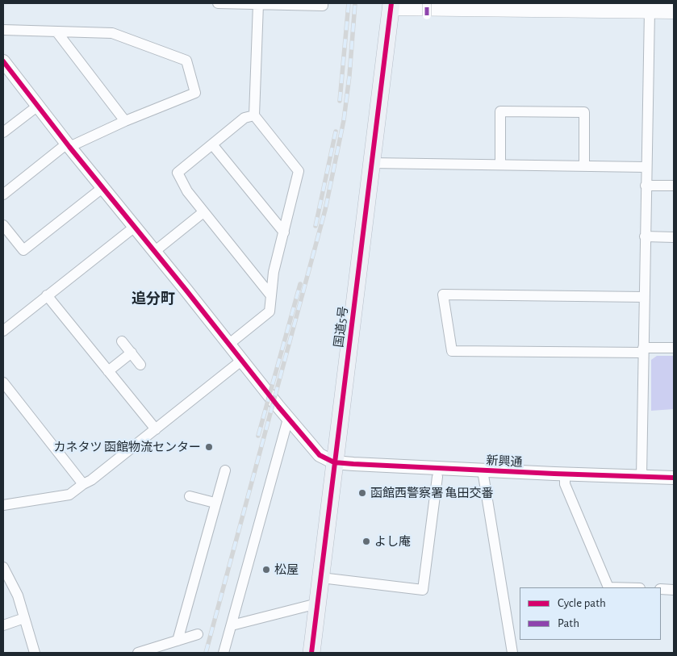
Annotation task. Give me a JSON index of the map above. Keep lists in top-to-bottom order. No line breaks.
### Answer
{"streets":{"highway":["国道5号"],"street":["新興通"]},"crossings":[["国道5号","新興通"]],"districts":["追分町"],"places":["カネタツ 函館物流センター","函館西警察署 亀田交番","よし庵","松屋"],"legend":["Cycle path","Path"]}
